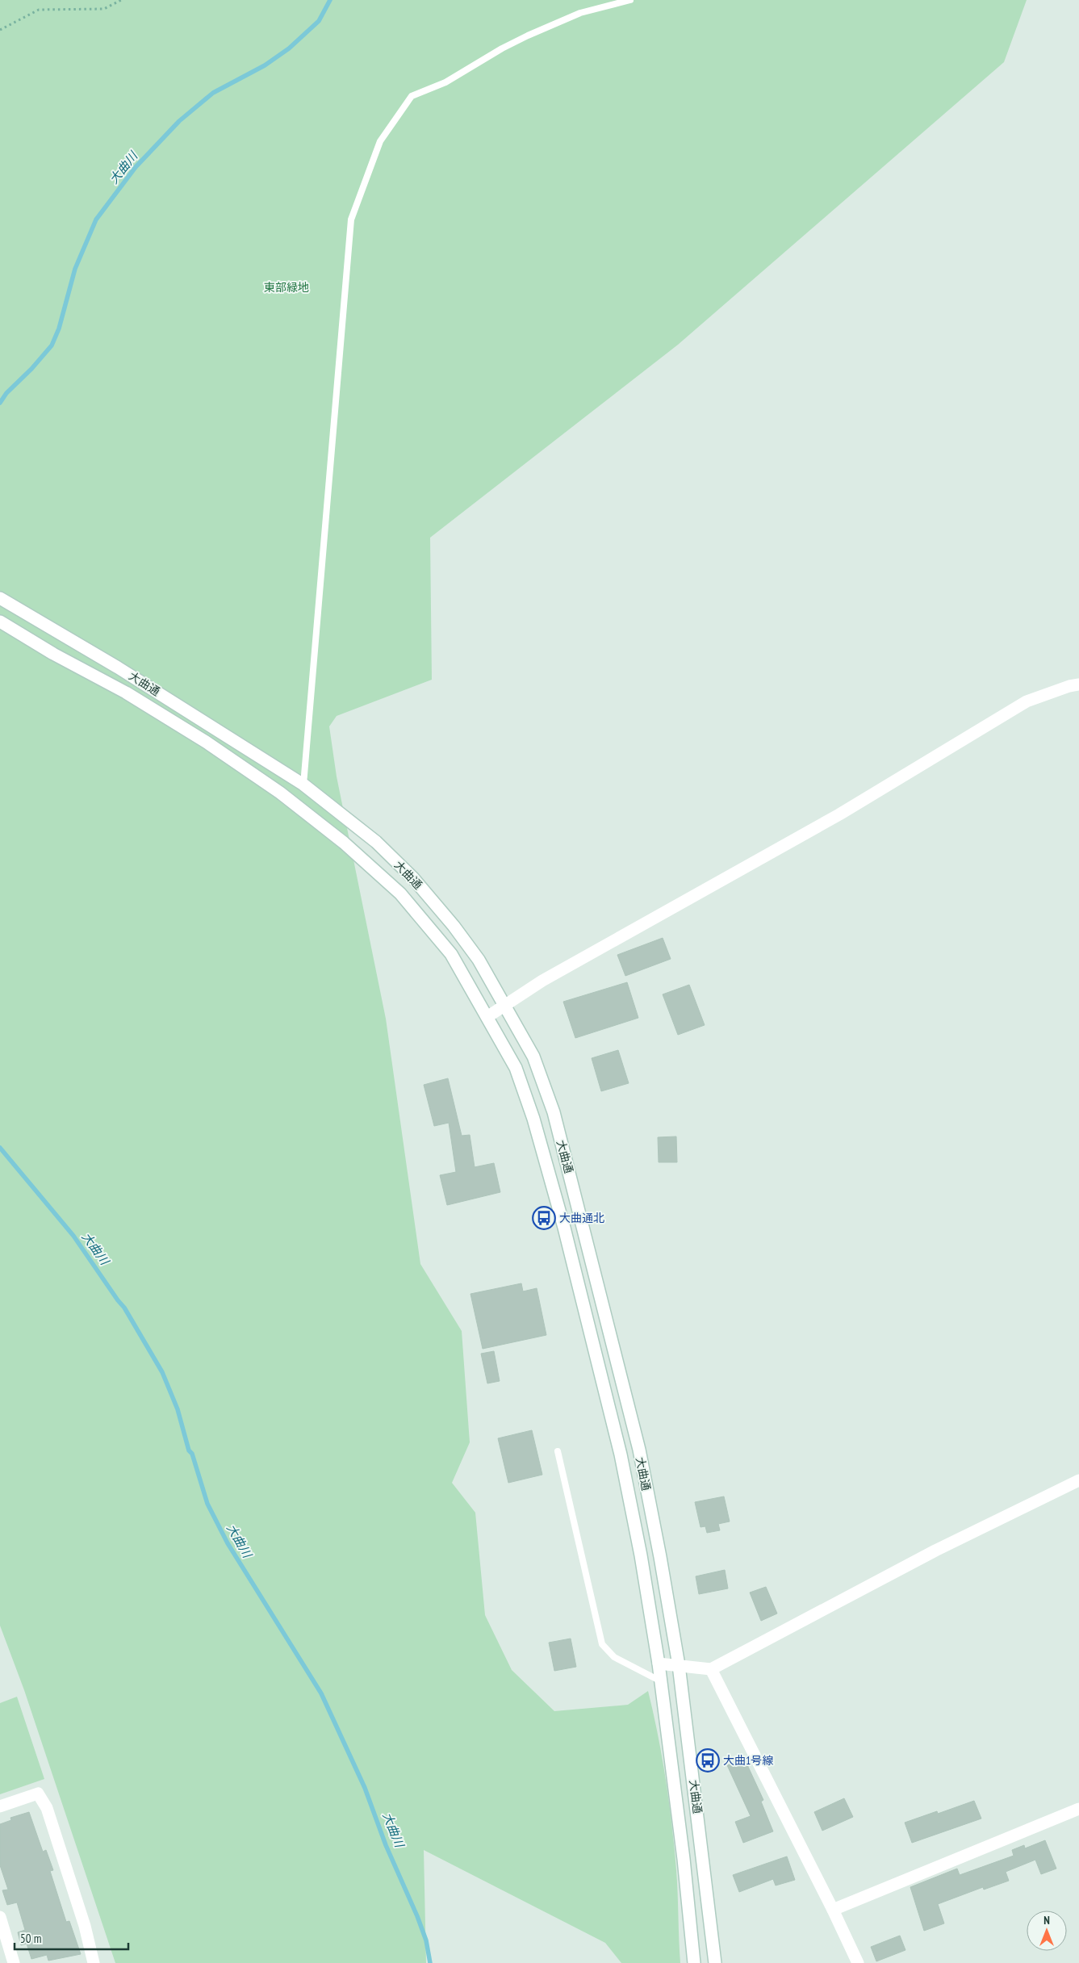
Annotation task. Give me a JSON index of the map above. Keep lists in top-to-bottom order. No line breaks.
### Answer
{"streets":{"street":["大曲通"]},"water":["大曲川"],"parks":["東部緑地"],"places":{"bus stop":["大曲通北","大曲1号線"]},"scale_bar":"50 m","north":"top"}
